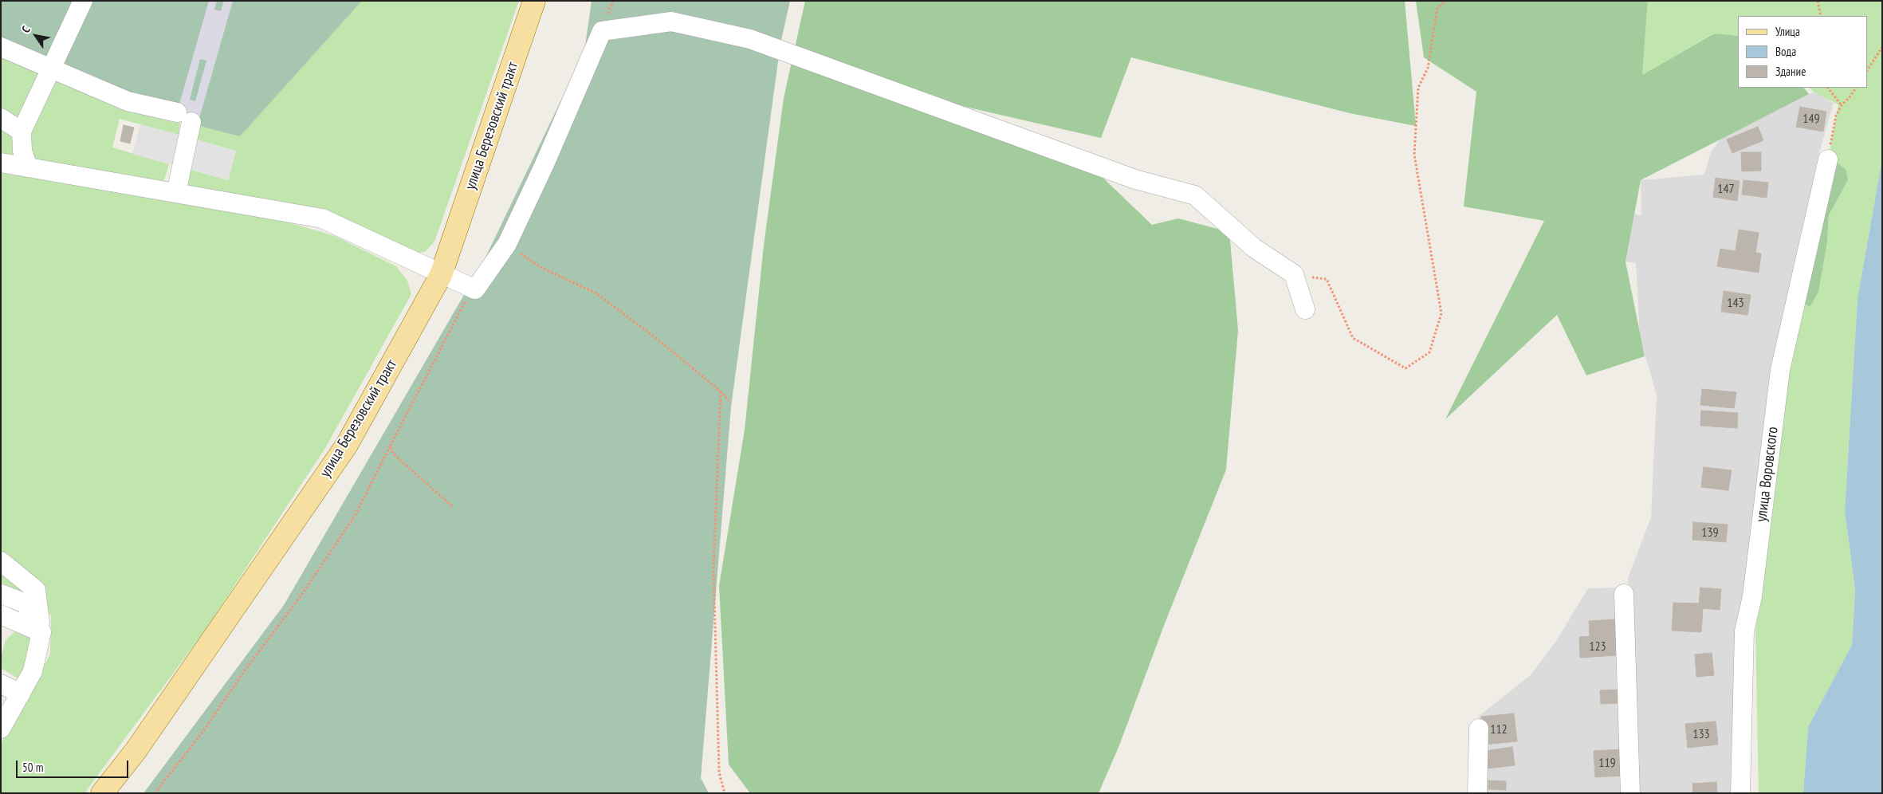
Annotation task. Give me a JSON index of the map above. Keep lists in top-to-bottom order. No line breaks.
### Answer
{"streets":{"main road":["улица Березовский тракт"],"street":["улица Воровского"]},"house_numbers":["149","147","143","139","123","112","133","119"],"legend":["Улица","Вода","Здание"],"scale_bar":"50 m","north":"top left"}
